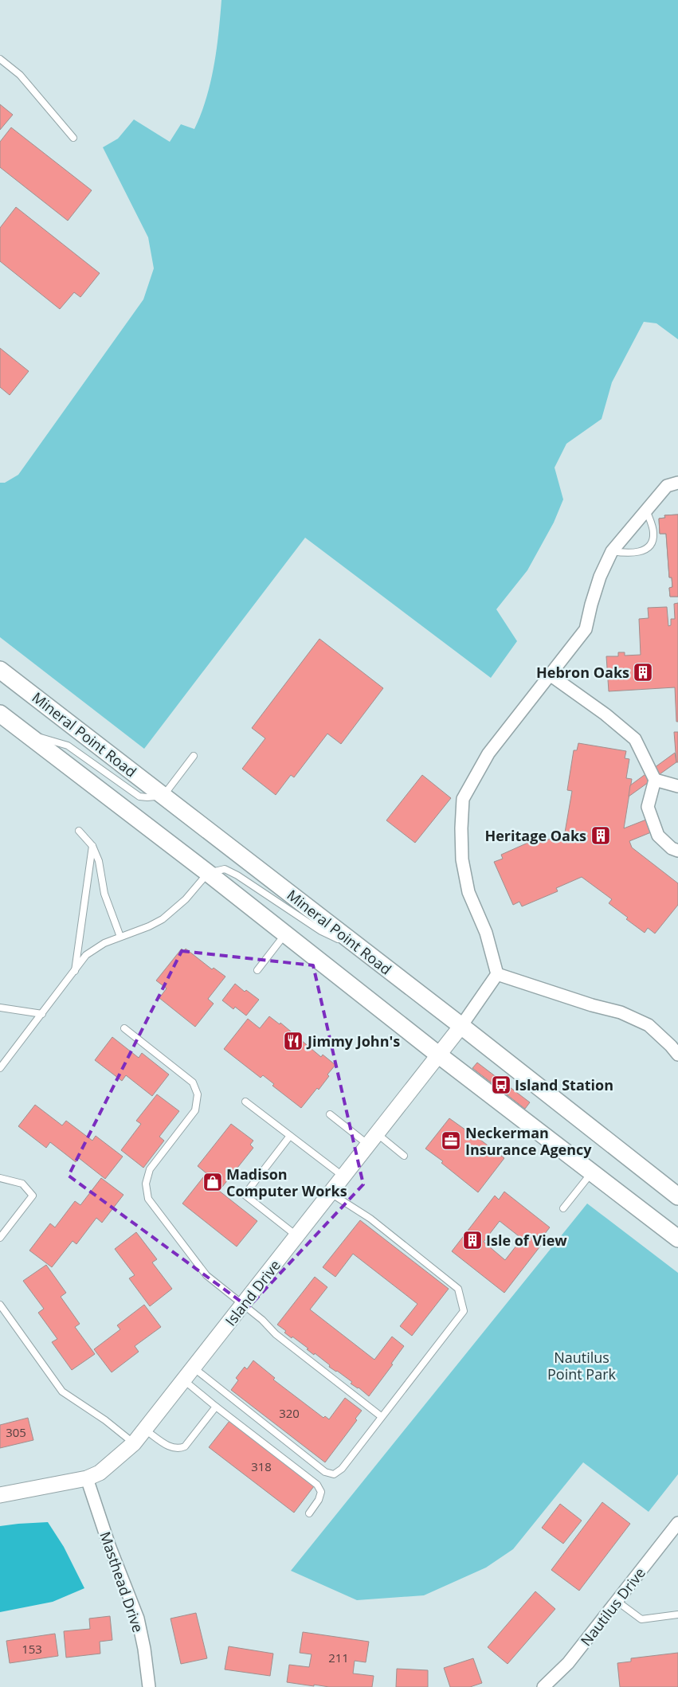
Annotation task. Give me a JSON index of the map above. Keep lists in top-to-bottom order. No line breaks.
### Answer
{"streets":{"main road":["Mineral Point Road"],"street":["Island Drive","Masthead Drive","Nautilus Drive"]},"crossings":[["Mineral Point Road","Island Drive"],["Island Drive","Masthead Drive"]],"parks":["Nautilus Point Park"],"places":{"building":["Hebron Oaks","Heritage Oaks","Isle of View"],"restaurant":["Jimmy John's"],"bus stop":["Island Station"],"office":["Neckerman Insurance Agency"],"shop":["Madison Computer Works"]},"house_numbers":["320","305","318","153","211"]}
